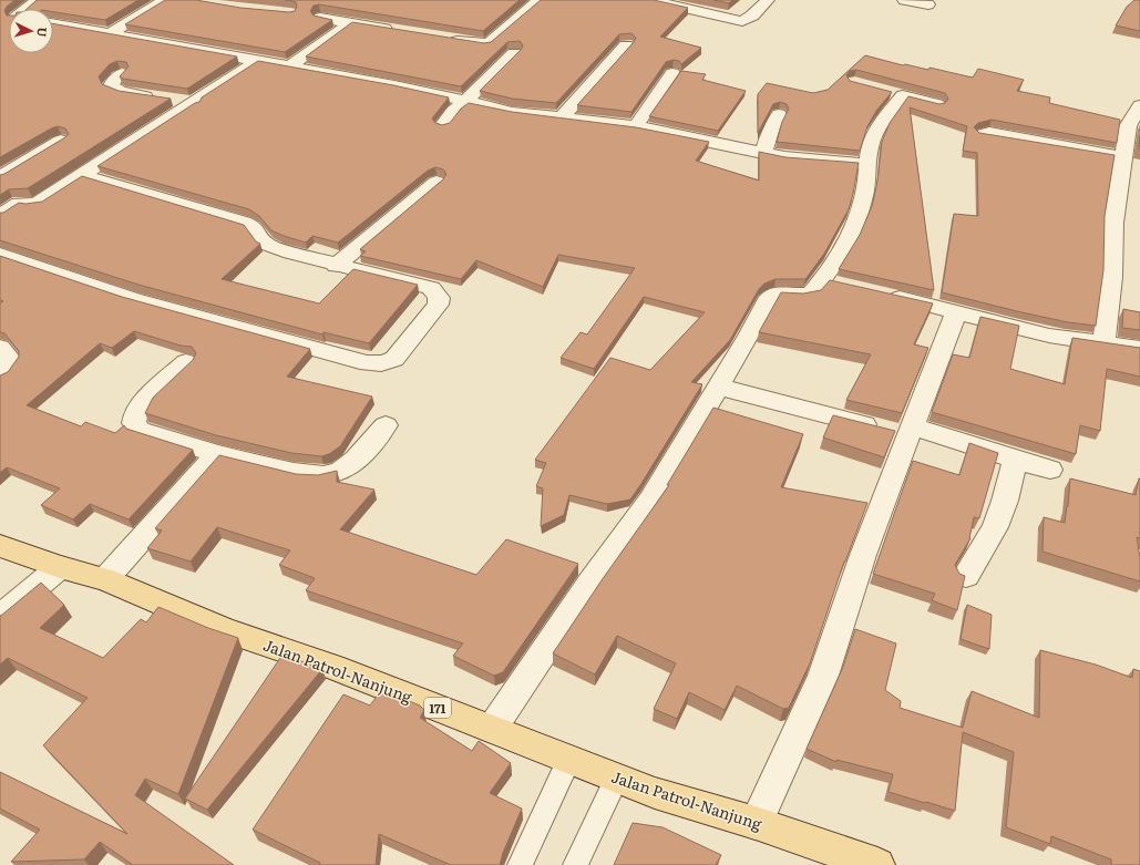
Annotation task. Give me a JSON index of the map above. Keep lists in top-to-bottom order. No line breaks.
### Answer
{"streets":{"main road":["Jalan Patrol-Nanjung","171"]},"north":"right"}
